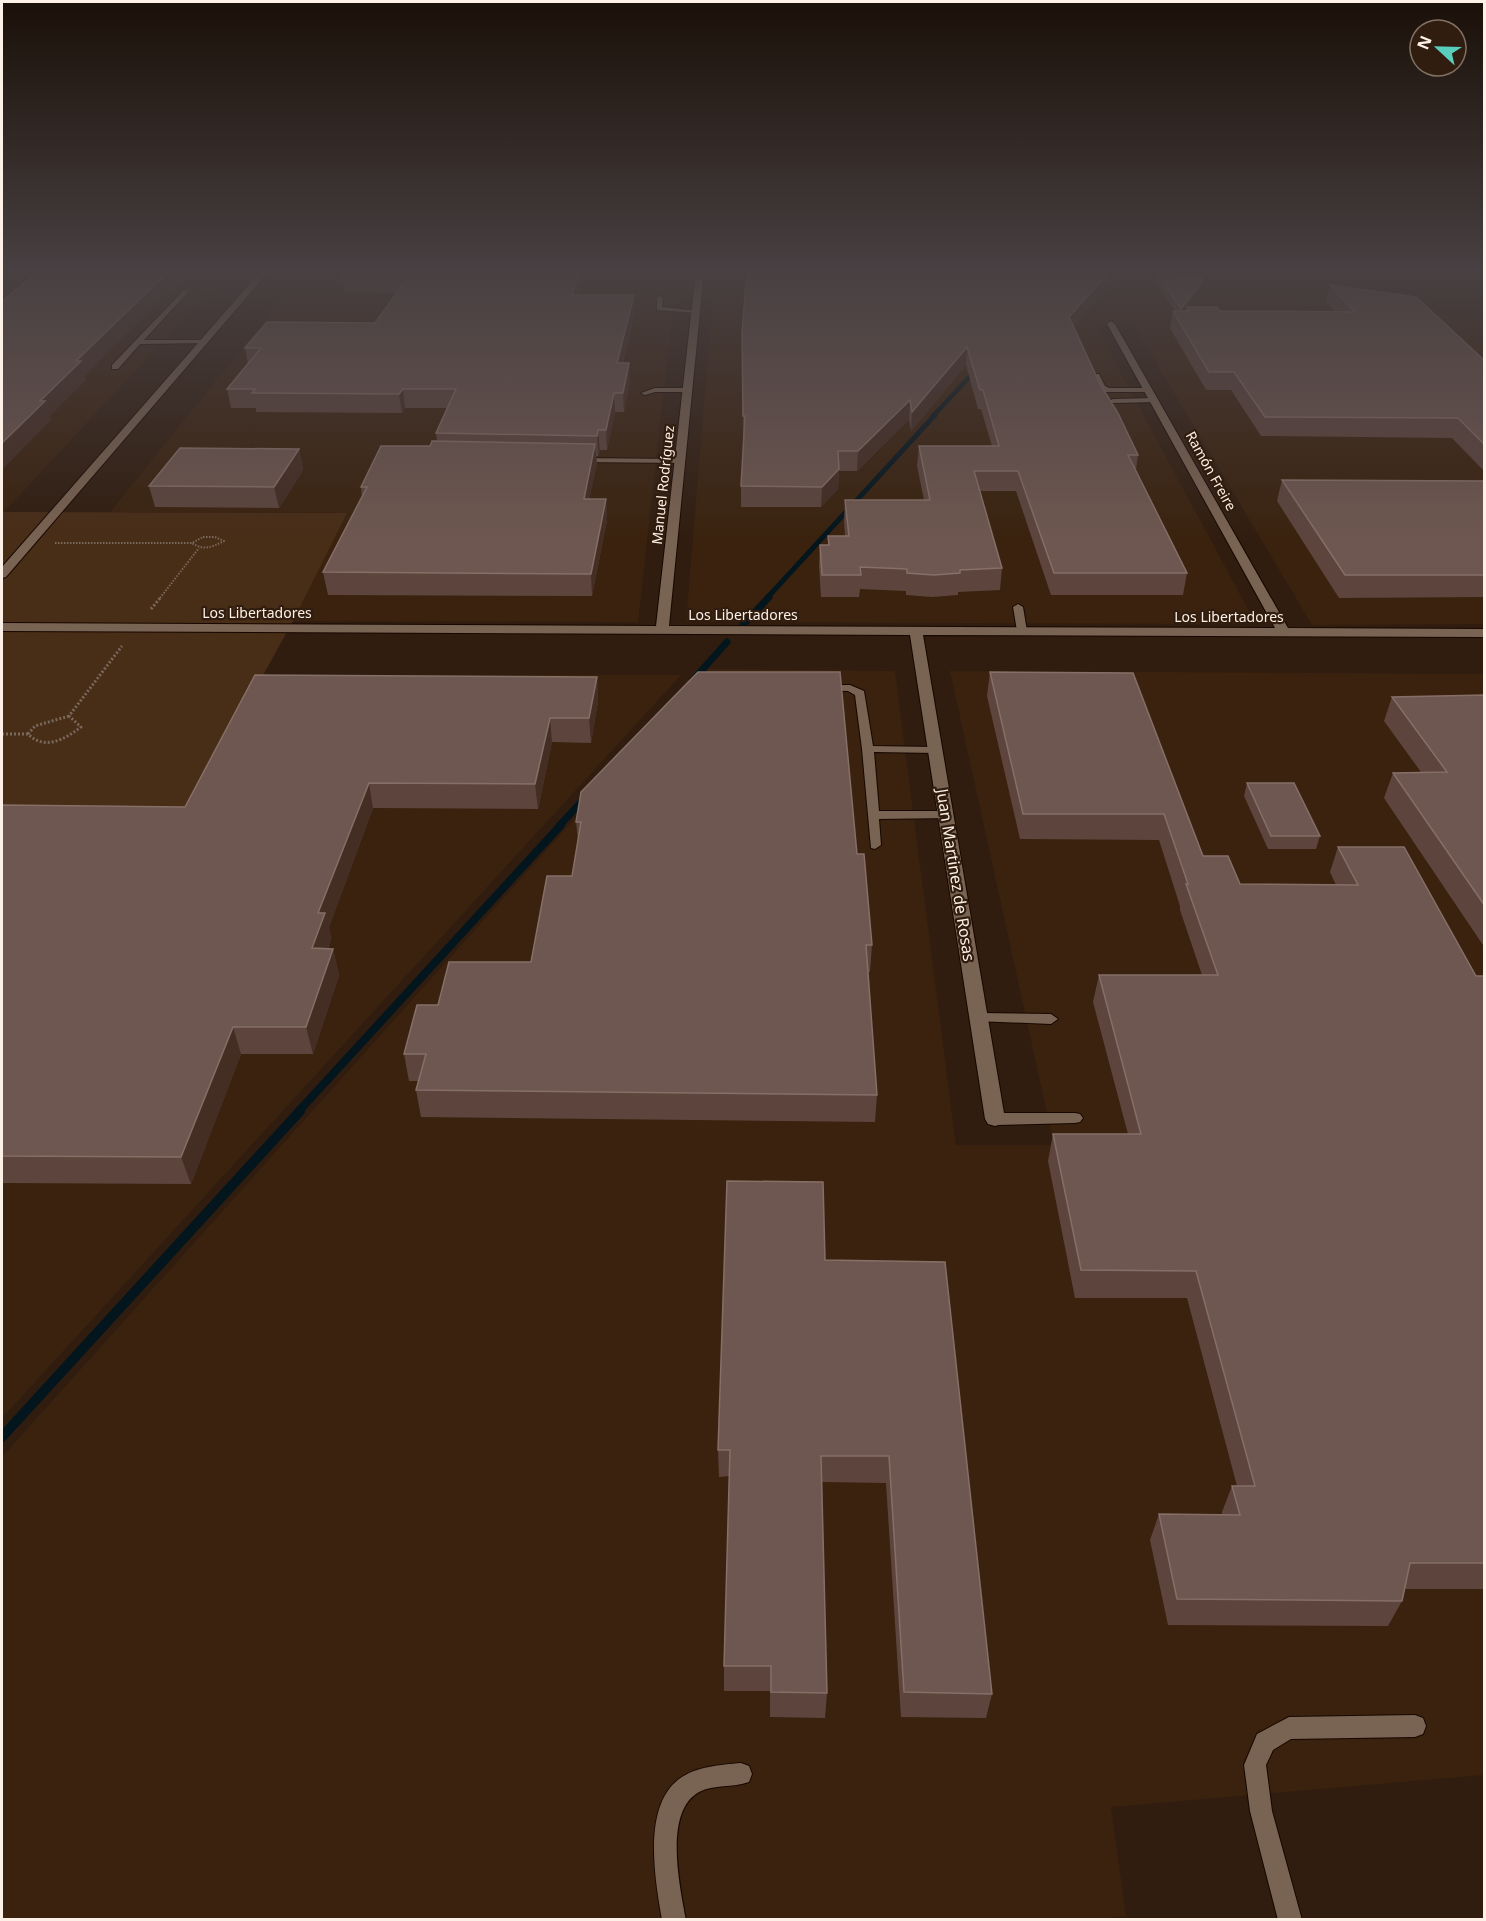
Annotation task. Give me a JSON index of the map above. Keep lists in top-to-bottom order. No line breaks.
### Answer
{"streets":{"street":["Ramón Freire","Manuel Rodríguez","Los Libertadores","Juan Martinez de Rosas"]},"crossings":[["Ramón Freire","Los Libertadores"],["Manuel Rodríguez","Los Libertadores"],["Los Libertadores","Juan Martinez de Rosas"]],"north":"left"}
